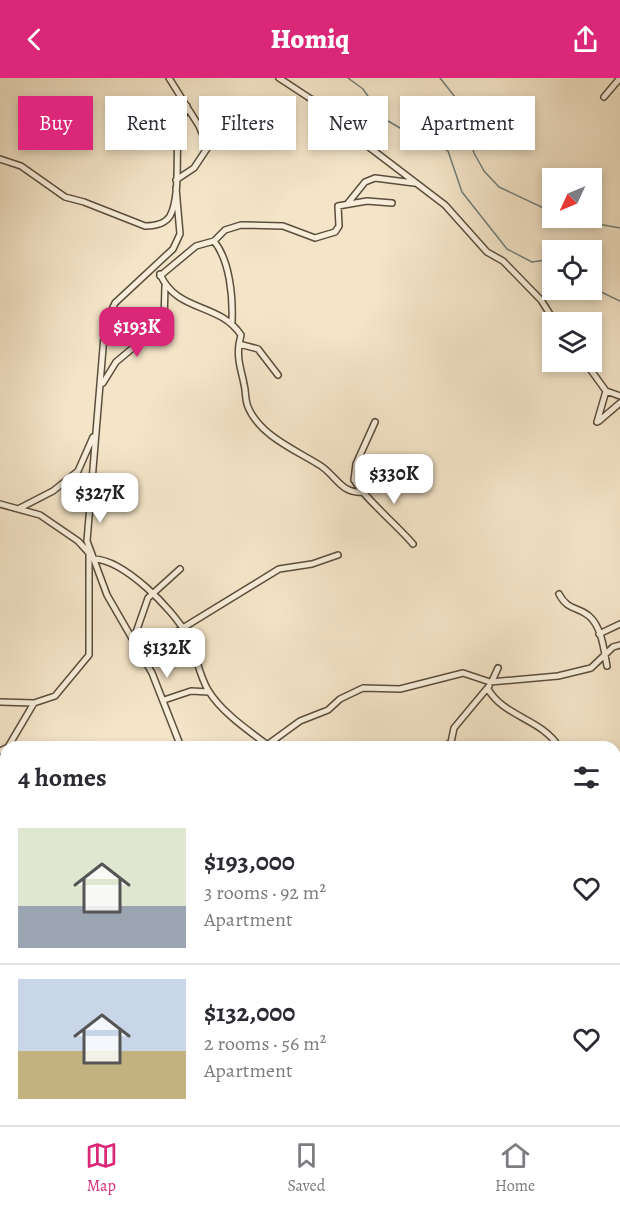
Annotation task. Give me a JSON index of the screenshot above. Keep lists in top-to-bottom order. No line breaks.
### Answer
{"north":"bottom left","page":{"header":"Homiq","chip":["Buy","Rent","Filters","New","Apartment"],"price":["$193K","$330K","$327K","$132K"],"heading":"4 homes","list":[{"name":"$193,000","note":"3 rooms · 92 m² · Apartment"},{"name":"$132,000","note":"2 rooms · 56 m² · Apartment"}],"tabs":["Map","Saved","Home"]}}
